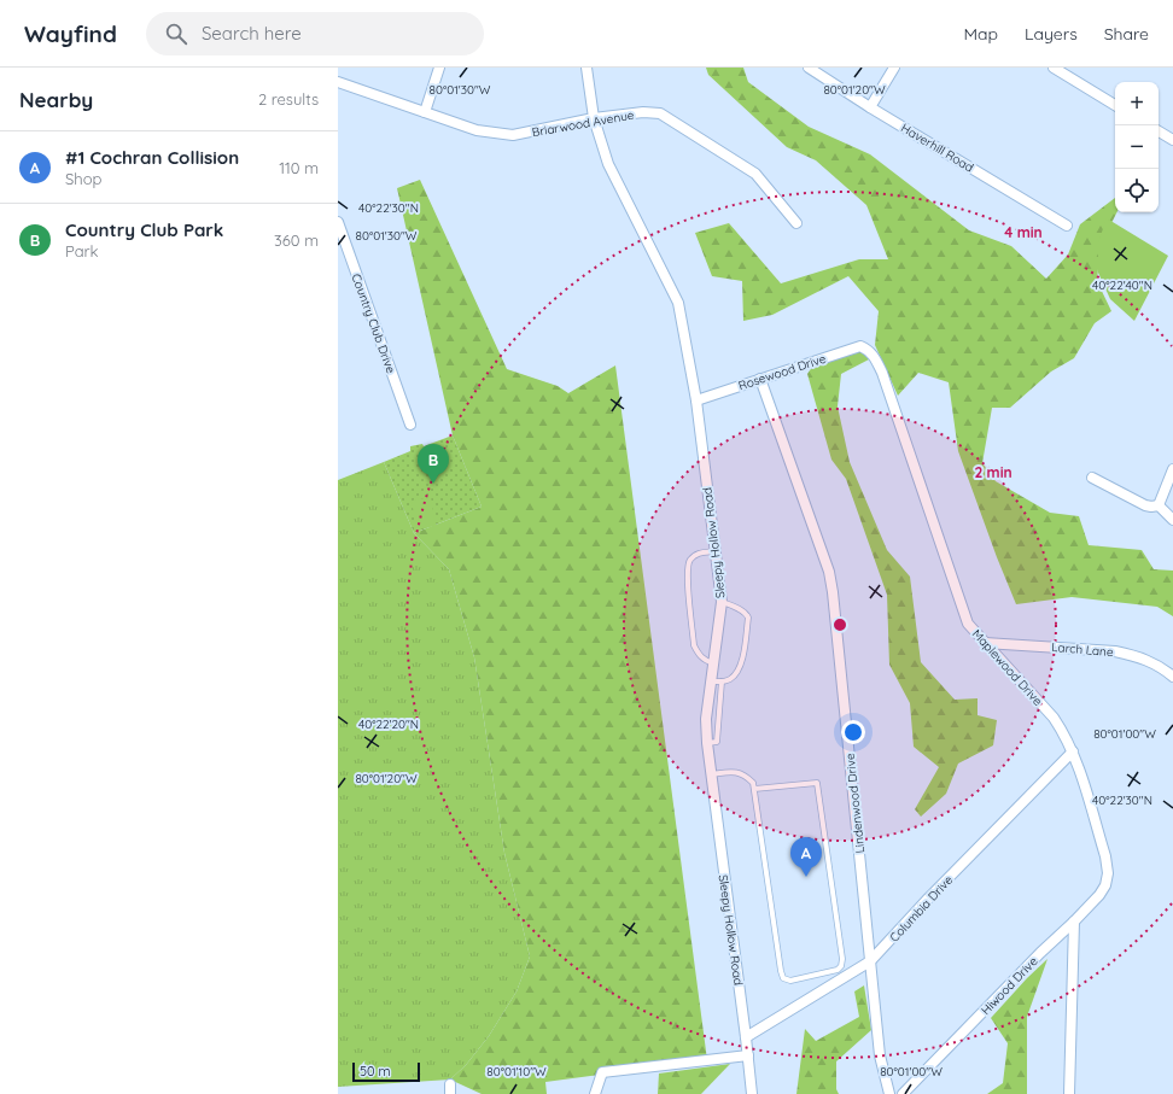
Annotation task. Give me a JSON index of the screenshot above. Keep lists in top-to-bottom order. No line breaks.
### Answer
{"streets":{"street":["Briarwood Avenue","Haverhill Road","Country Club Drive","Rosewood Drive","Sleepy Hollow Road","Larch Lane","Maplewood Drive","Lindenwood Drive","Columbia Drive","Hiwood Drive"]},"crossings":[["Briarwood Avenue","Sleepy Hollow Road"],["Rosewood Drive","Sleepy Hollow Road"],["Rosewood Drive","Maplewood Drive"],["Rosewood Drive","Lindenwood Drive"],["Sleepy Hollow Road","Columbia Drive"],["Larch Lane","Maplewood Drive"],["Maplewood Drive","Columbia Drive"],["Maplewood Drive","Hiwood Drive"],["Lindenwood Drive","Columbia Drive"]],"scale_bar":"50 m","page":{"header":"Wayfind","search":"Search here","nav":["Map","Layers","Share"],"heading":["Nearby","2 results"],"map_buttons":["+","−"],"list":[{"mark":"A","name":"#1 Cochran Collision","note":"Shop","value":"110 m"},{"mark":"B","name":"Country Club Park","note":"Park","value":"360 m"}],"pins":["B","A"],"scale":"50 m"},"coordinates":["80°01'30\"W","80°01'20\"W","40°22'30\"N","40°22'40\"N","40°22'20\"N","80°01'00\"W","80°01'10\"W"],"rings":["4 min","2 min"]}
